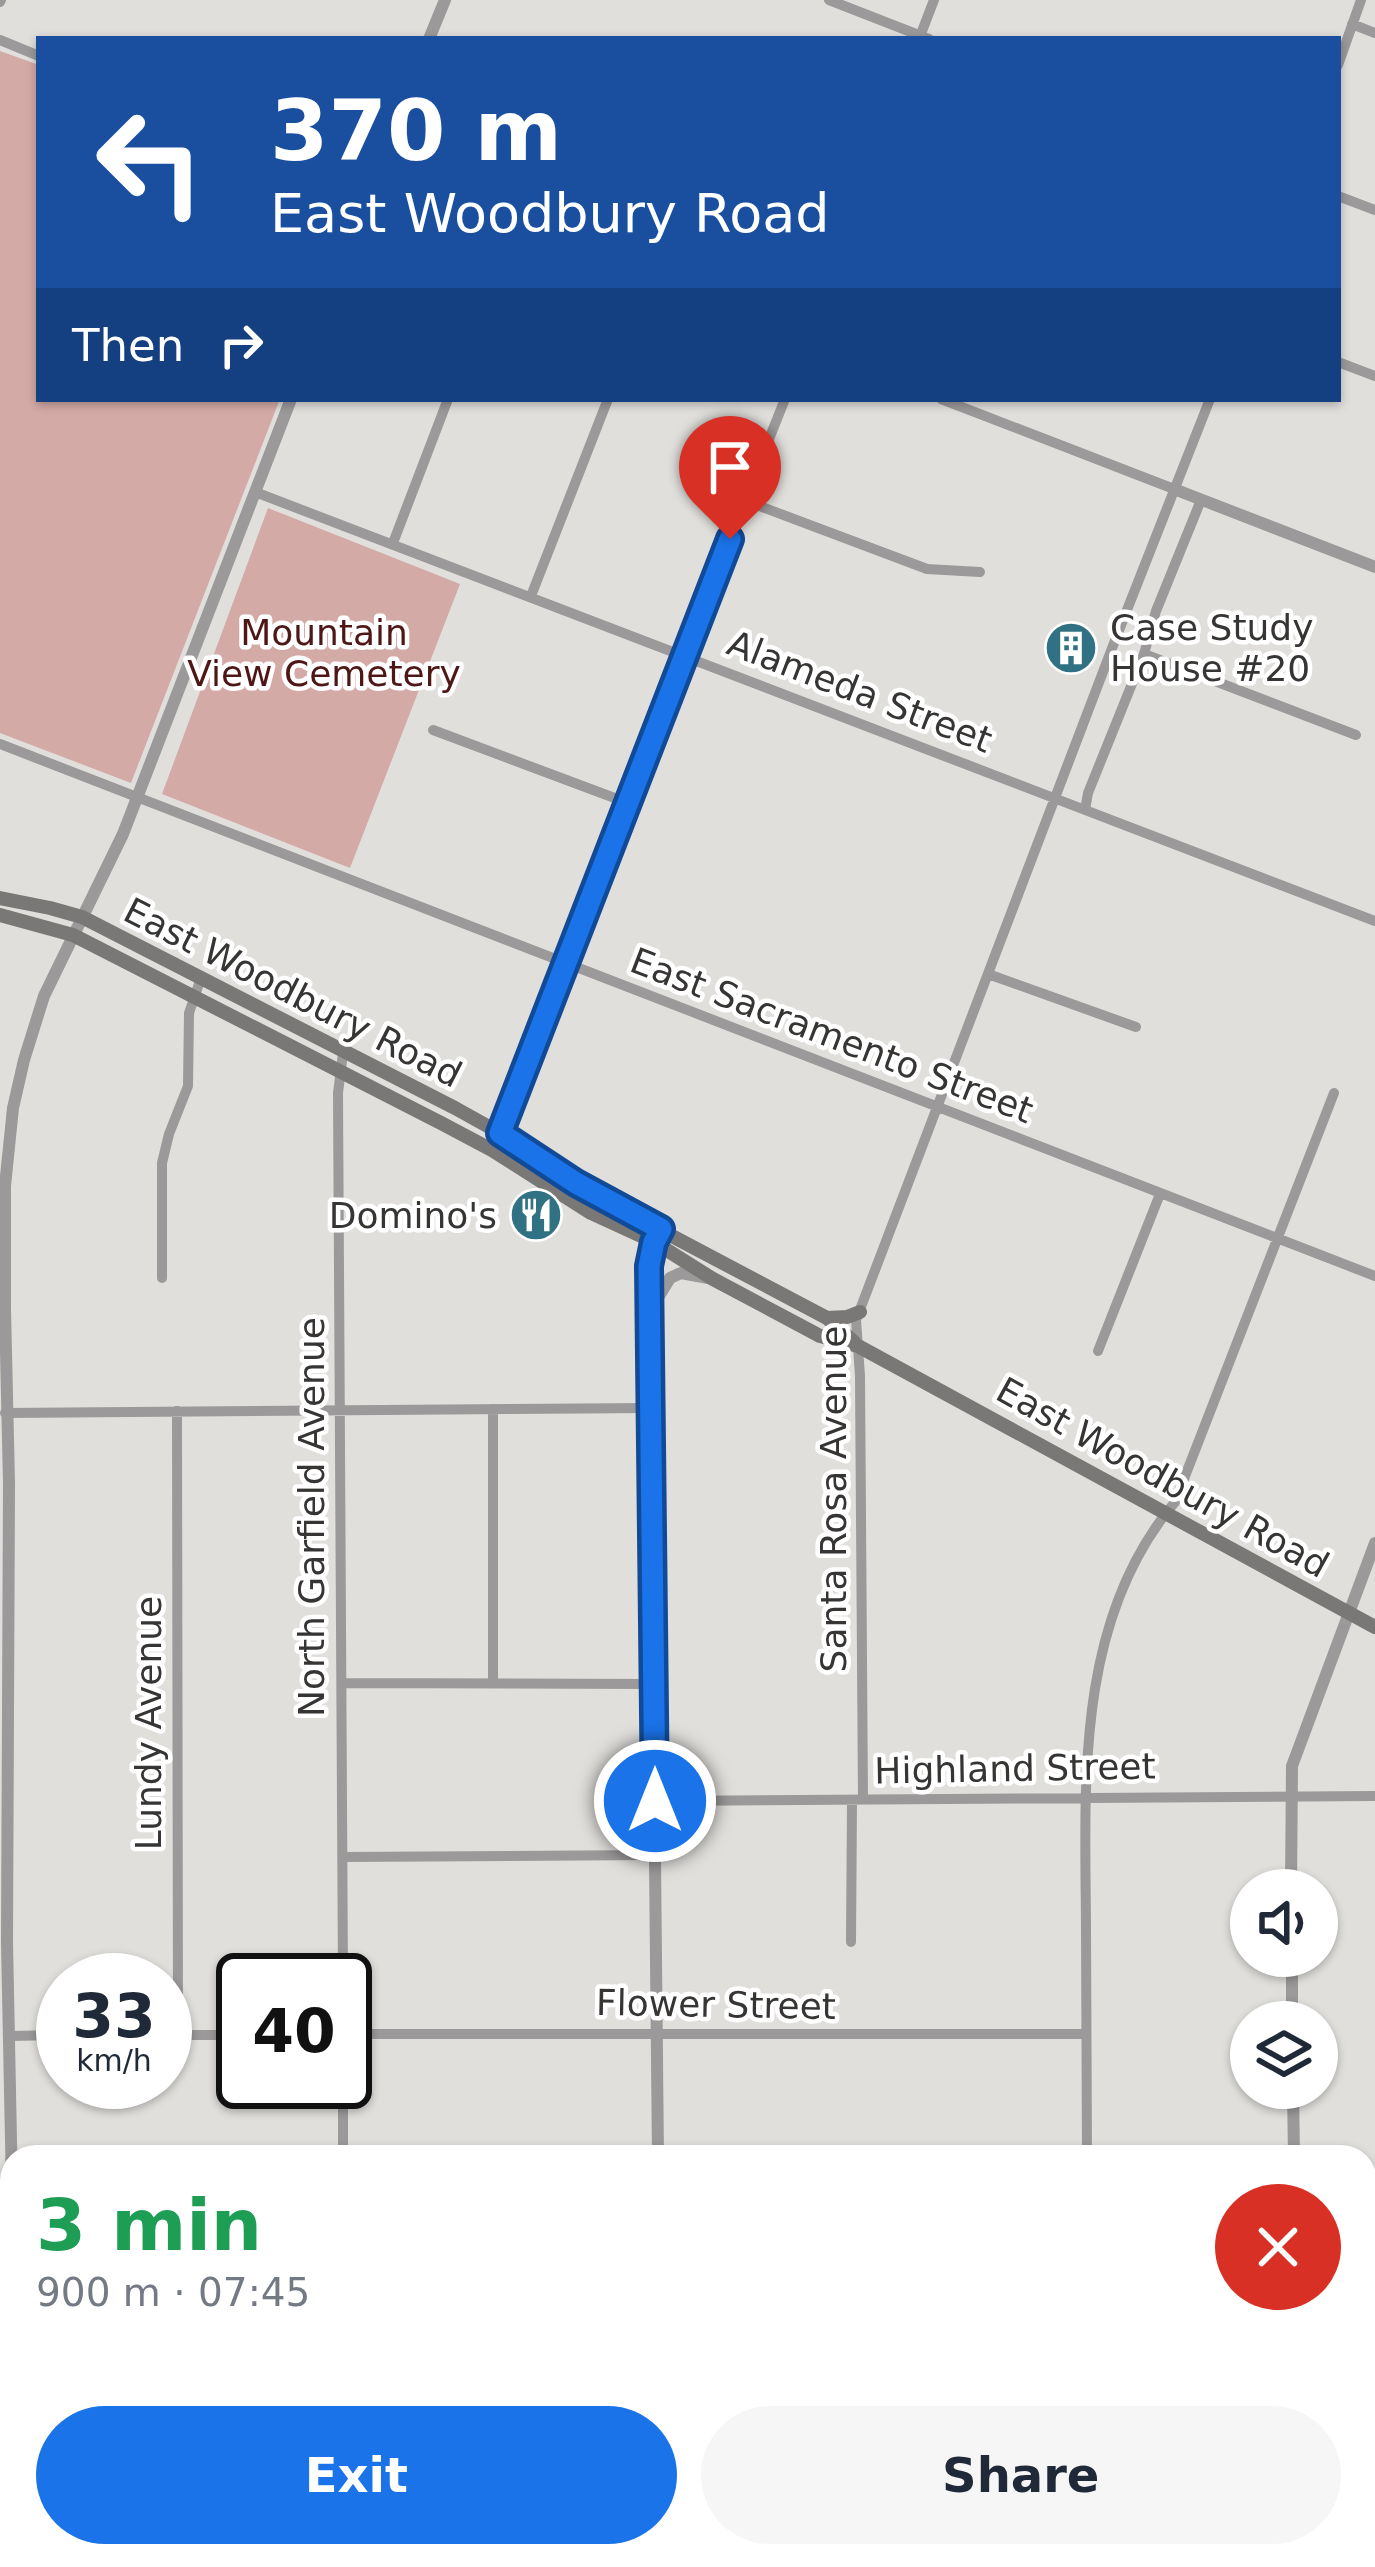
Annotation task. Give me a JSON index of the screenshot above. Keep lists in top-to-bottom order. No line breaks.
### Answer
{"streets":{"main road":["East Woodbury Road"],"street":["Alameda Street","East Sacramento Street","Santa Rosa Avenue","North Garfield Avenue","Lundy Avenue","Highland Street","Flower Street"]},"crossings":[["Alameda Street","Santa Rosa Avenue"],["East Woodbury Road","Santa Rosa Avenue"],["East Woodbury Road","North Garfield Avenue"],["East Sacramento Street","Santa Rosa Avenue"],["Santa Rosa Avenue","Highland Street"]],"parks":["Mountain View Cemetery"],"places":{"building":["Case Study House #20"],"restaurant":["Domino's"]},"page":{"turn":["370 m","East Woodbury Road"],"then":"Then","speed":"33 km/h","limit":"40","heading":["3 min","900 m · 07:45"],"buttons":["Exit","Share"]}}
